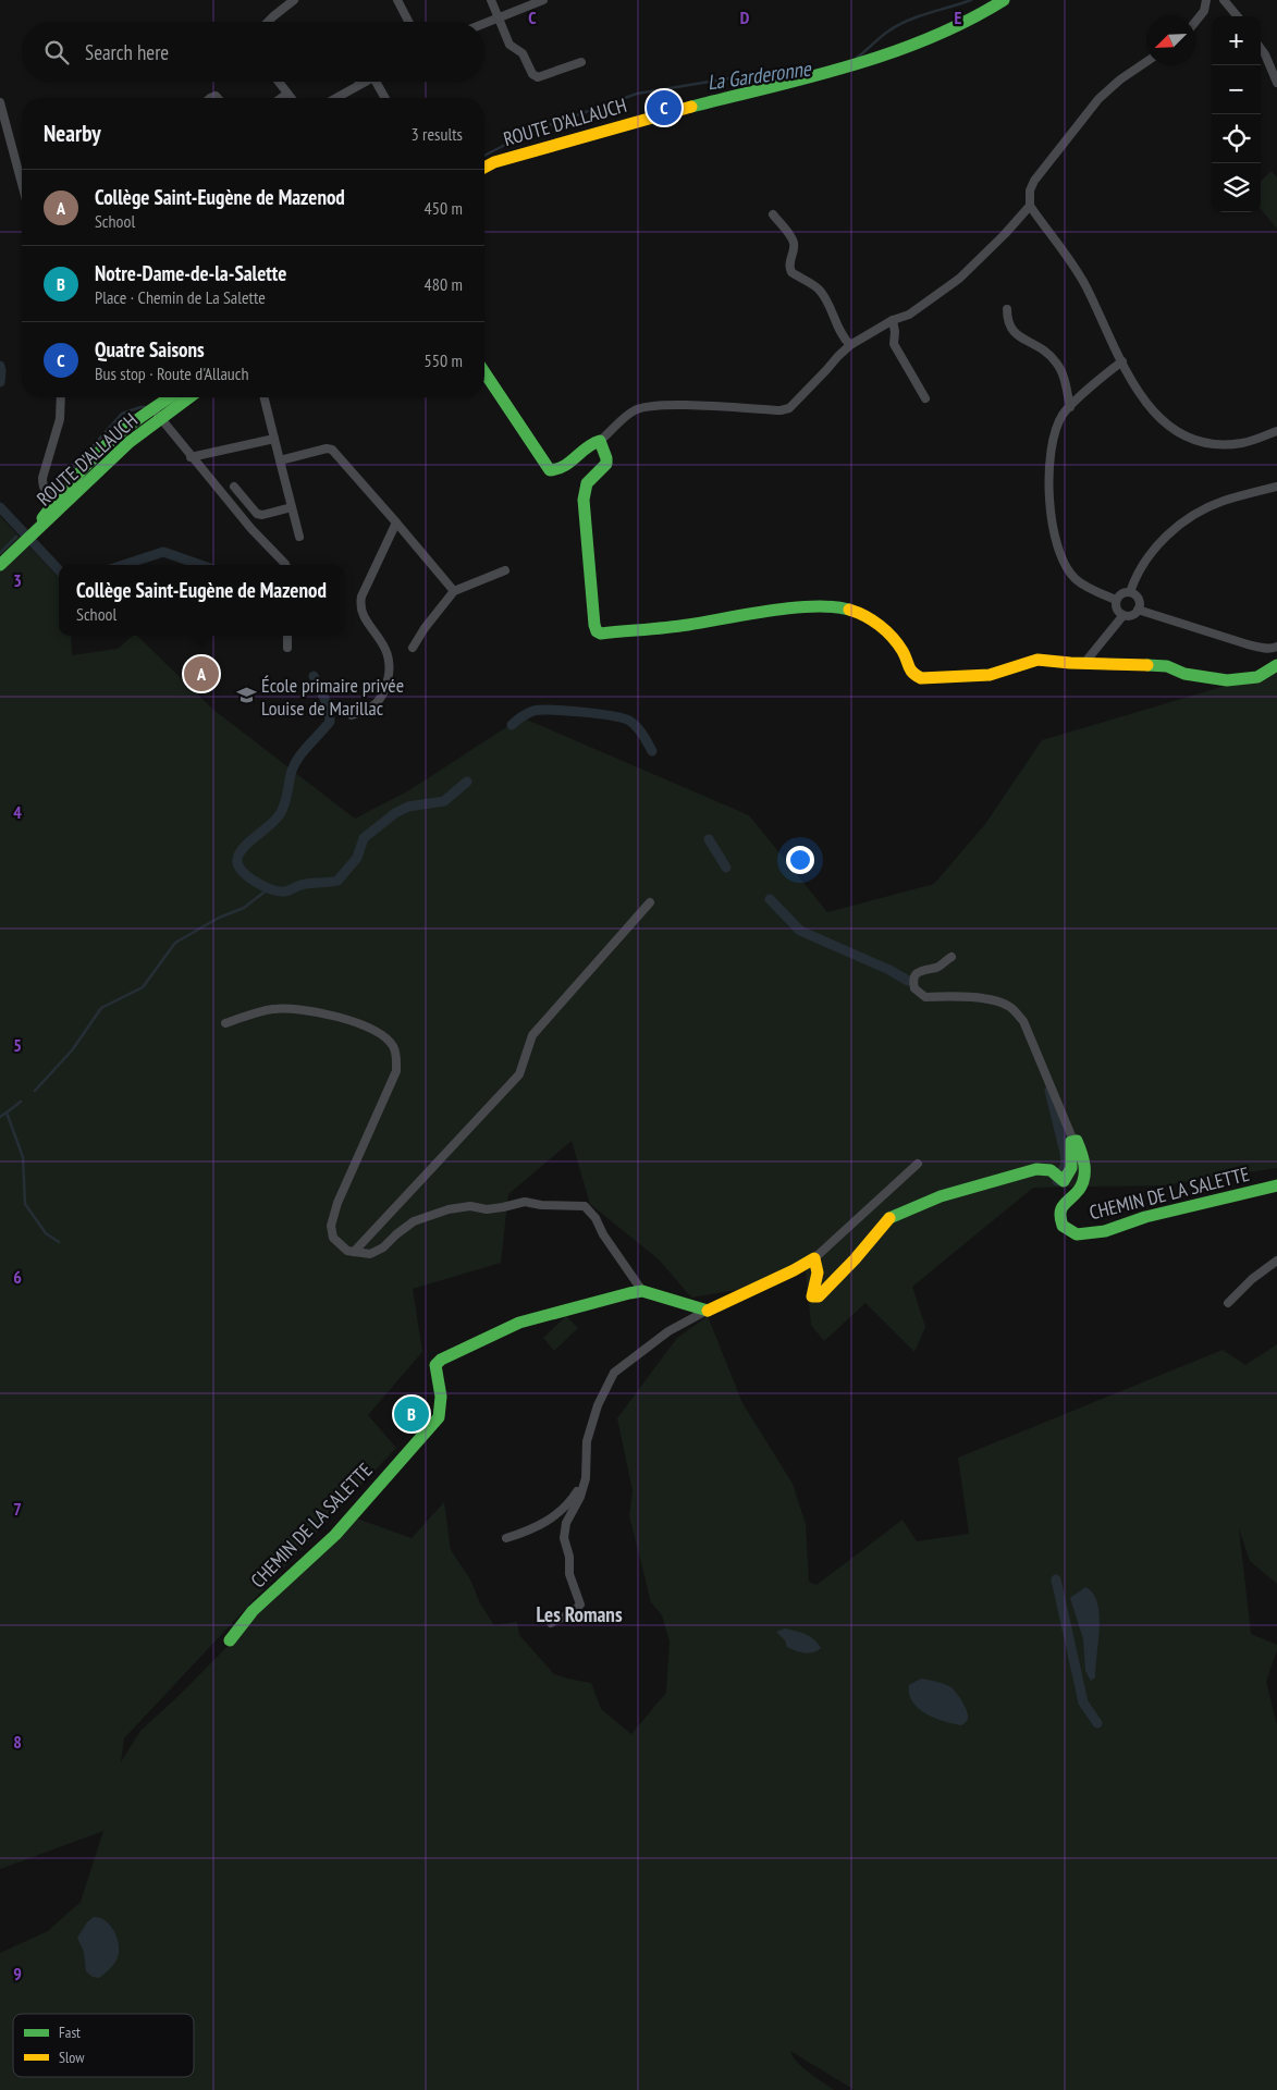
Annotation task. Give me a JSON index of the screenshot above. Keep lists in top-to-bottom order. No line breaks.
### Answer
{"streets":{"street":["ROUTE D'ALLAUCH","CHEMIN DE LA SALETTE"]},"districts":["Les Romans"],"water":["La Garderonne"],"places":{"school or university":["École primaire privée Louise de Marillac"]},"legend":["Fast","Slow"],"north":"bottom left","page":{"map_buttons":["+","−"],"search":"Search here","pins":["C","A","B"],"heading":["Nearby","3 results"],"list":[{"mark":"A","name":"Collège Saint-Eugène de Mazenod","note":"School","value":"450 m"},{"mark":"B","name":"Notre-Dame-de-la-Salette","note":"Place · Chemin de La Salette","value":"480 m"},{"mark":"C","name":"Quatre Saisons","note":"Bus stop · Route d'Allauch","value":"550 m"}],"popup":["Collège Saint-Eugène de Mazenod","School"]},"grid":{"columns":["C","D","E"],"rows":["3","4","5","6","7","8","9"]}}
